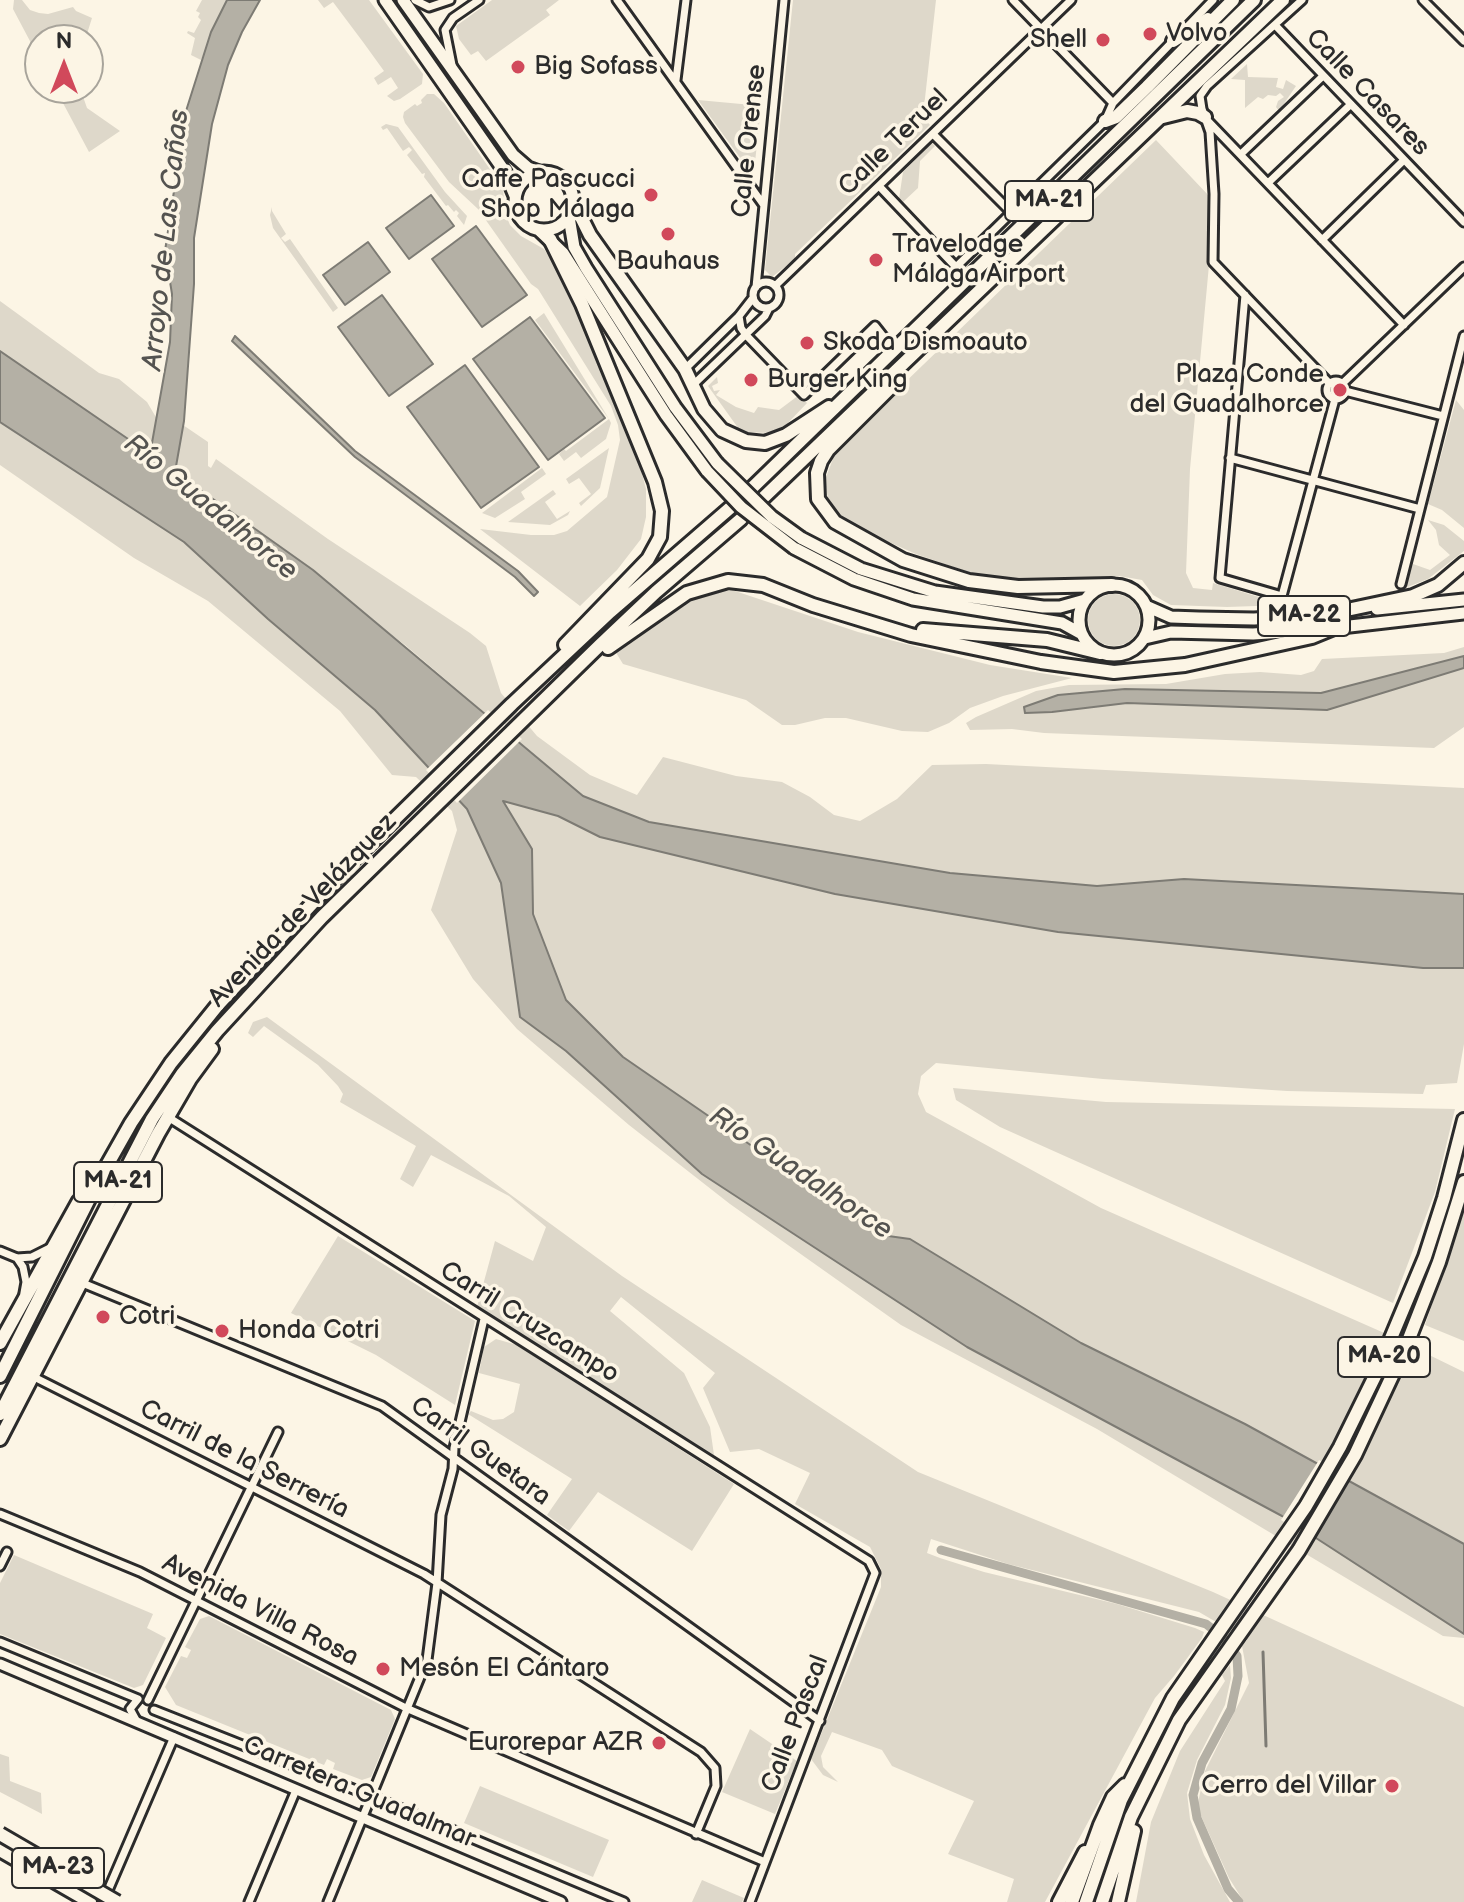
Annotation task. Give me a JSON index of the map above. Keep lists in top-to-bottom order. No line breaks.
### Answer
{"streets":{"highway":["MA-21","Avenida de Velázquez","MA-20","MA-23"],"main road":["MA-22"],"street":["Calle Casares","Calle Orense","Calle Teruel","Carril Cruzcampo","Carril Guetara","Carril de la Serrería","Avenida Villa Rosa","Calle Pascal","Carretera Guadalmar"]},"crossings":[["Calle Orense","Calle Teruel"],["Carril Cruzcampo","Calle Pascal"],["Carril Guetara","Calle Pascal"],["Carril de la Serrería","Avenida Villa Rosa"],["Avenida Villa Rosa","Calle Pascal"]],"water":["Arroyo de Las Cañas","Río Guadalhorce"],"places":["Volvo","Shell","Big Sofass","Caffe Pascucci Shop Málaga","Bauhaus","Travelodge Málaga Airport","Skoda Dismoauto","Burger King","Plaza Conde del Guadalhorce","Cotri","Honda Cotri","Mesón El Cántaro","Eurorepar AZR","Cerro del Villar"],"north":"top"}
